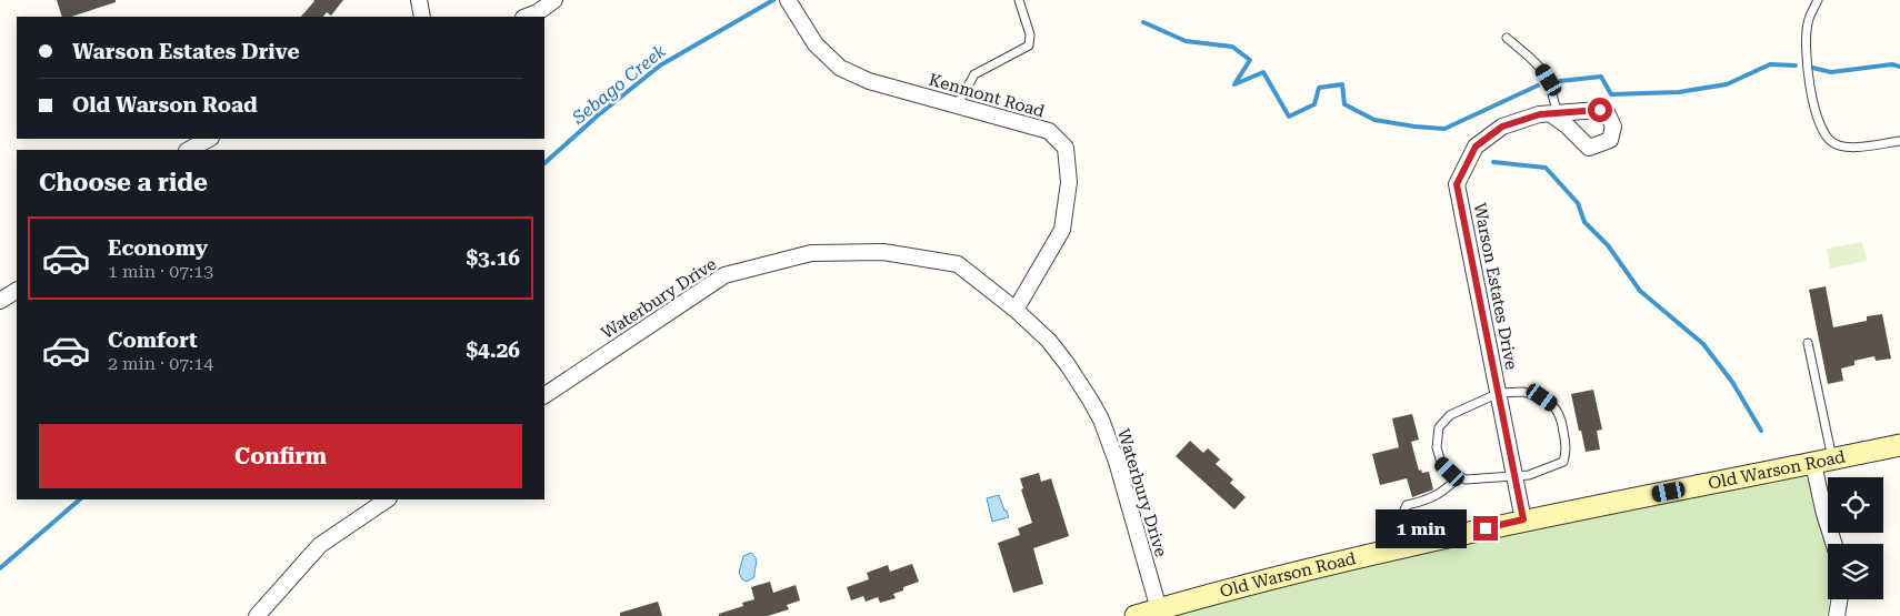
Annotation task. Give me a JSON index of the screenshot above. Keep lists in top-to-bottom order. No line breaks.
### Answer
{"streets":{"street":["Kenmont Road","Warson Estates Drive","Waterbury Drive","Old Warson Road"]},"crossings":[["Kenmont Road","Waterbury Drive"],["Warson Estates Drive","Old Warson Road"],["Waterbury Drive","Old Warson Road"]],"water":["Sebago Creek"],"page":{"banner":["Warson Estates Drive","Old Warson Road"],"heading":"Choose a ride","list":[{"name":"Economy","note":"1 min · 07:13","value":"$3.16"},{"name":"Comfort","note":"2 min · 07:14","value":"$4.26"}],"buttons":"Confirm","bubble":"1 min"}}
